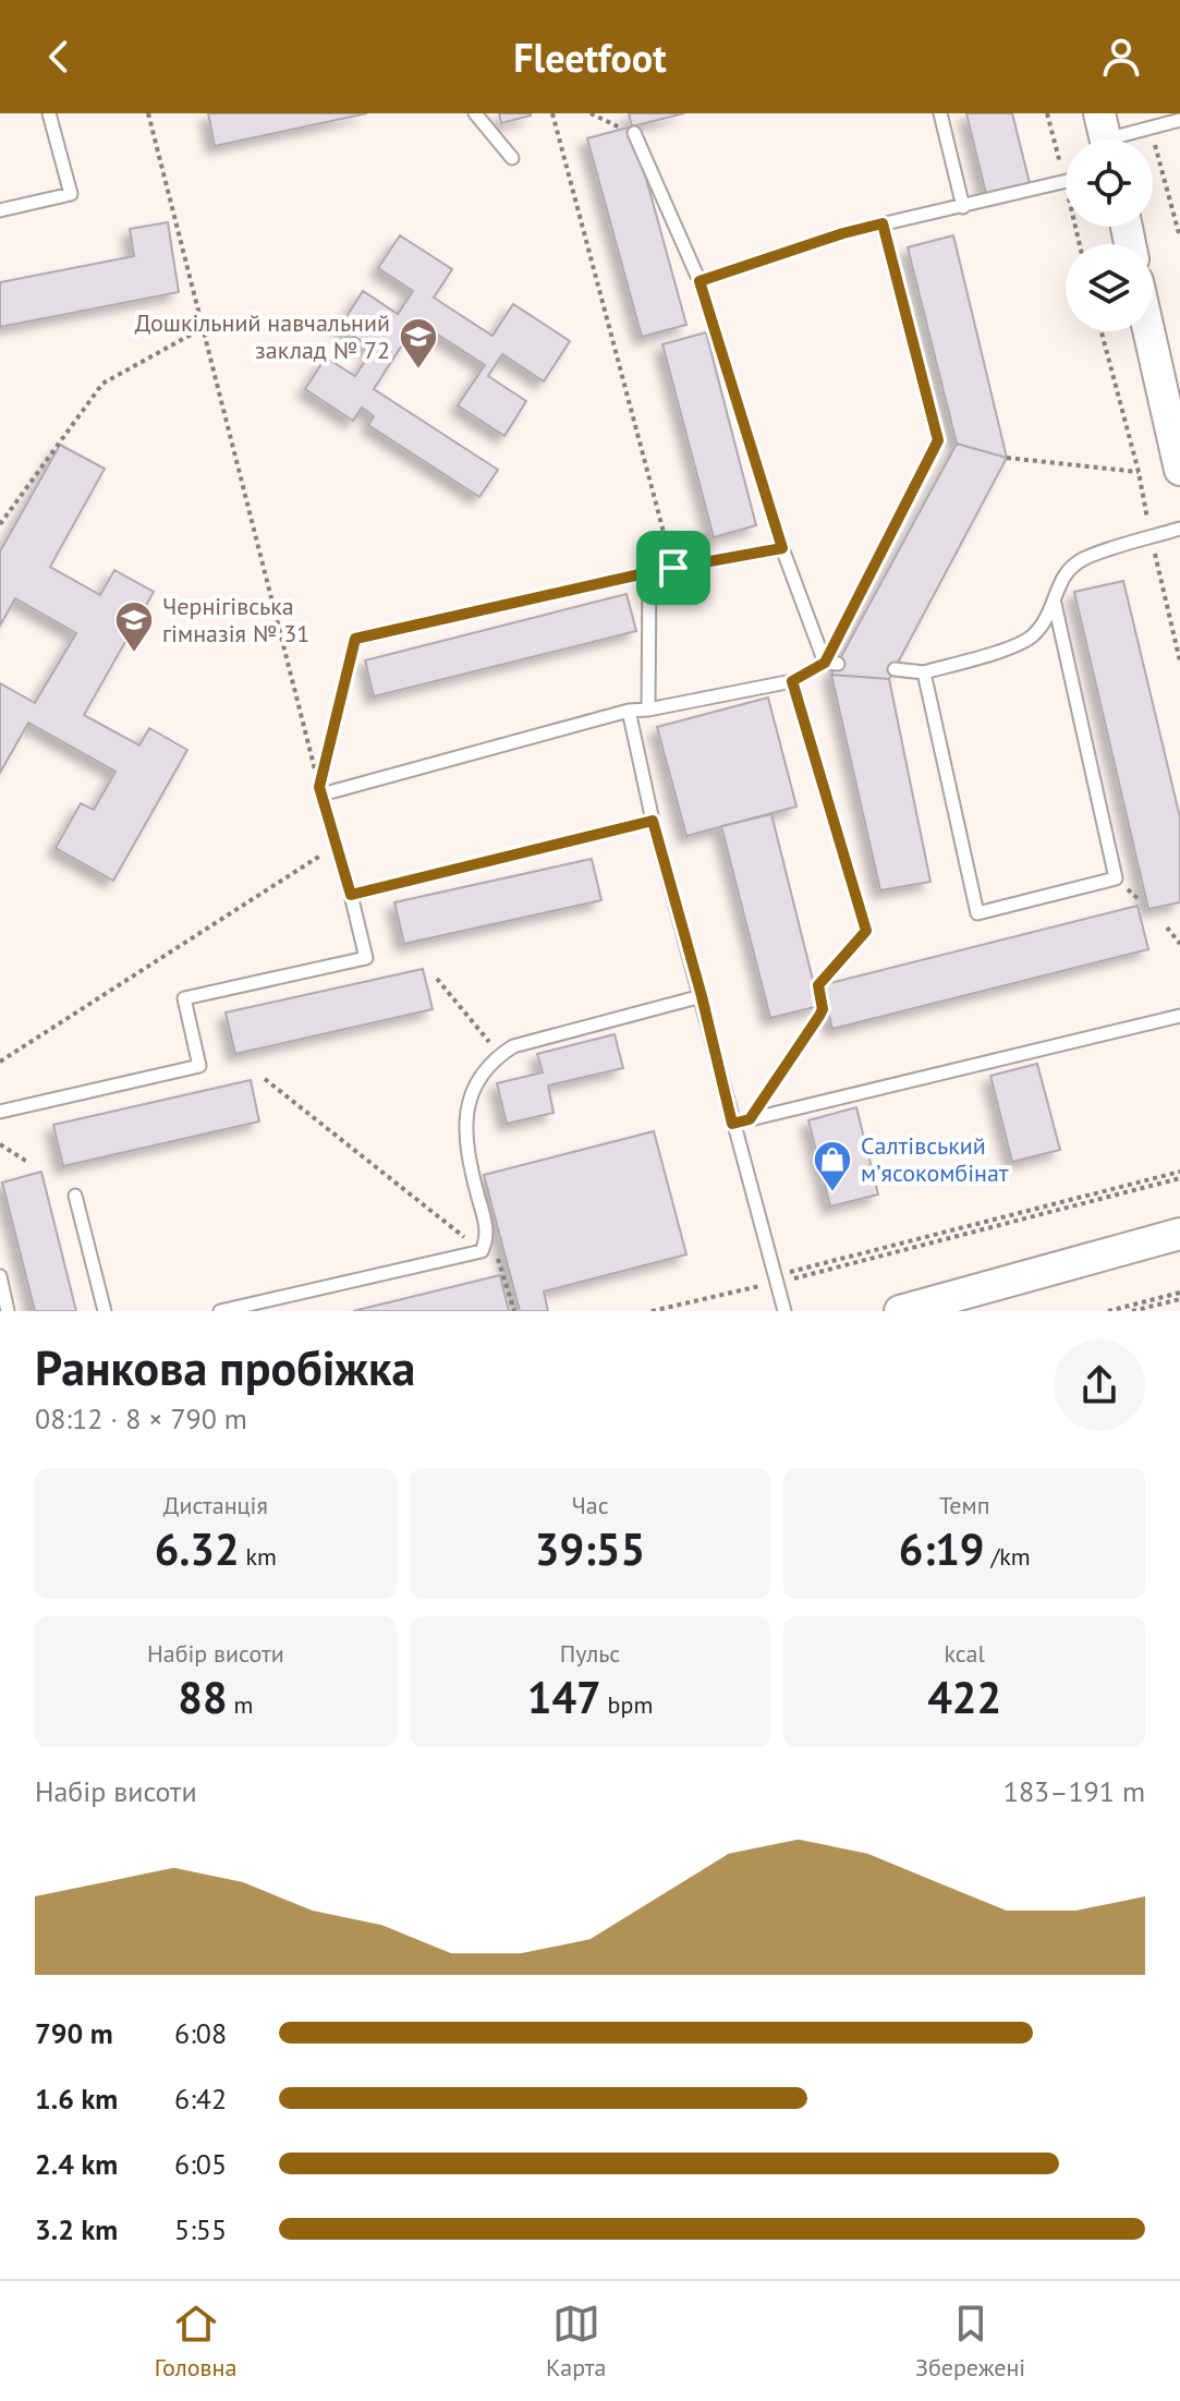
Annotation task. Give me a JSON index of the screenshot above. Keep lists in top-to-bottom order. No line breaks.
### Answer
{"places":{"school or university":["Дошкільний навчальний заклад № 72","Чернігівська гімназія № 31"],"shop":["Салтівський мʼясокомбінат"]},"page":{"header":"Fleetfoot","heading":["Ранкова пробіжка","08:12 · 8 × 790 m"],"stats":[["Дистанція","6.32 km"],["Час","39:55"],["Темп","6:19 /km"],["Набір висоти","88 m"],["Пульс","147 bpm"],["kcal","422"]],"chart":["Набір висоти","183–191 m"],"list":[{"name":"790 m","note":"6:08"},{"name":"1.6 km","note":"6:42"},{"name":"2.4 km","note":"6:05"},{"name":"3.2 km","note":"5:55"}],"tabs":["Головна","Карта","Збережені"]}}
